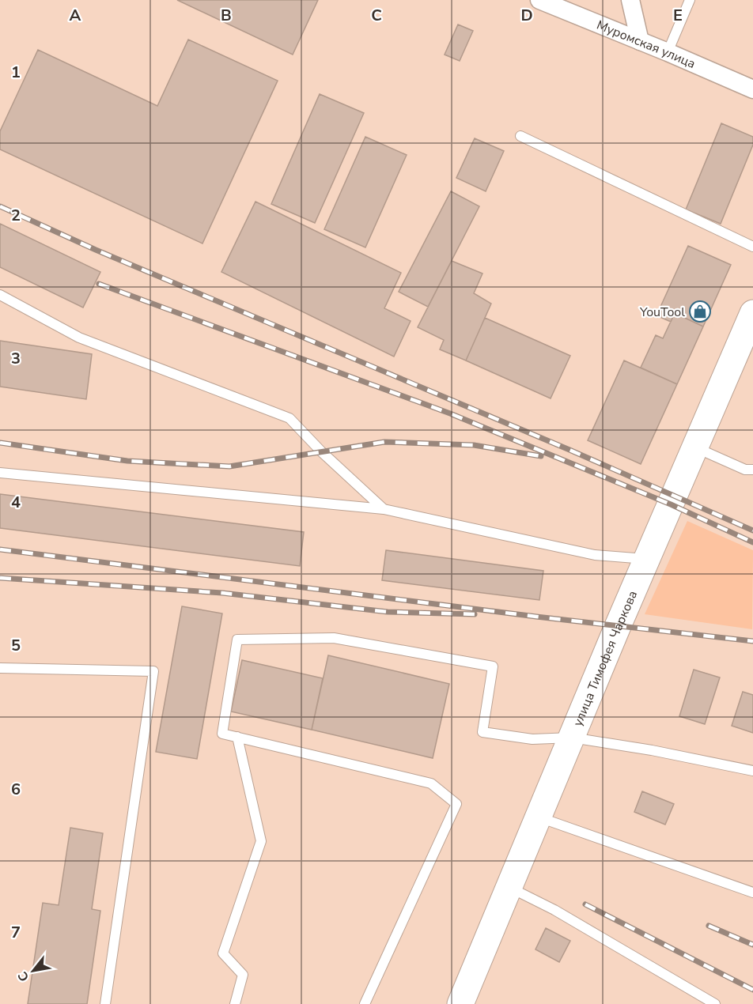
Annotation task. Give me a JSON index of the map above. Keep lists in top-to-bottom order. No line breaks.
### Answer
{"streets":{"main road":["улица Тимофея Чаркова"],"street":["Муромская улица"]},"places":{"shop":["YouTool"]},"north":"bottom left","grid":{"columns":["A","B","C","D","E"],"rows":["1","2","3","4","5","6","7"]}}
